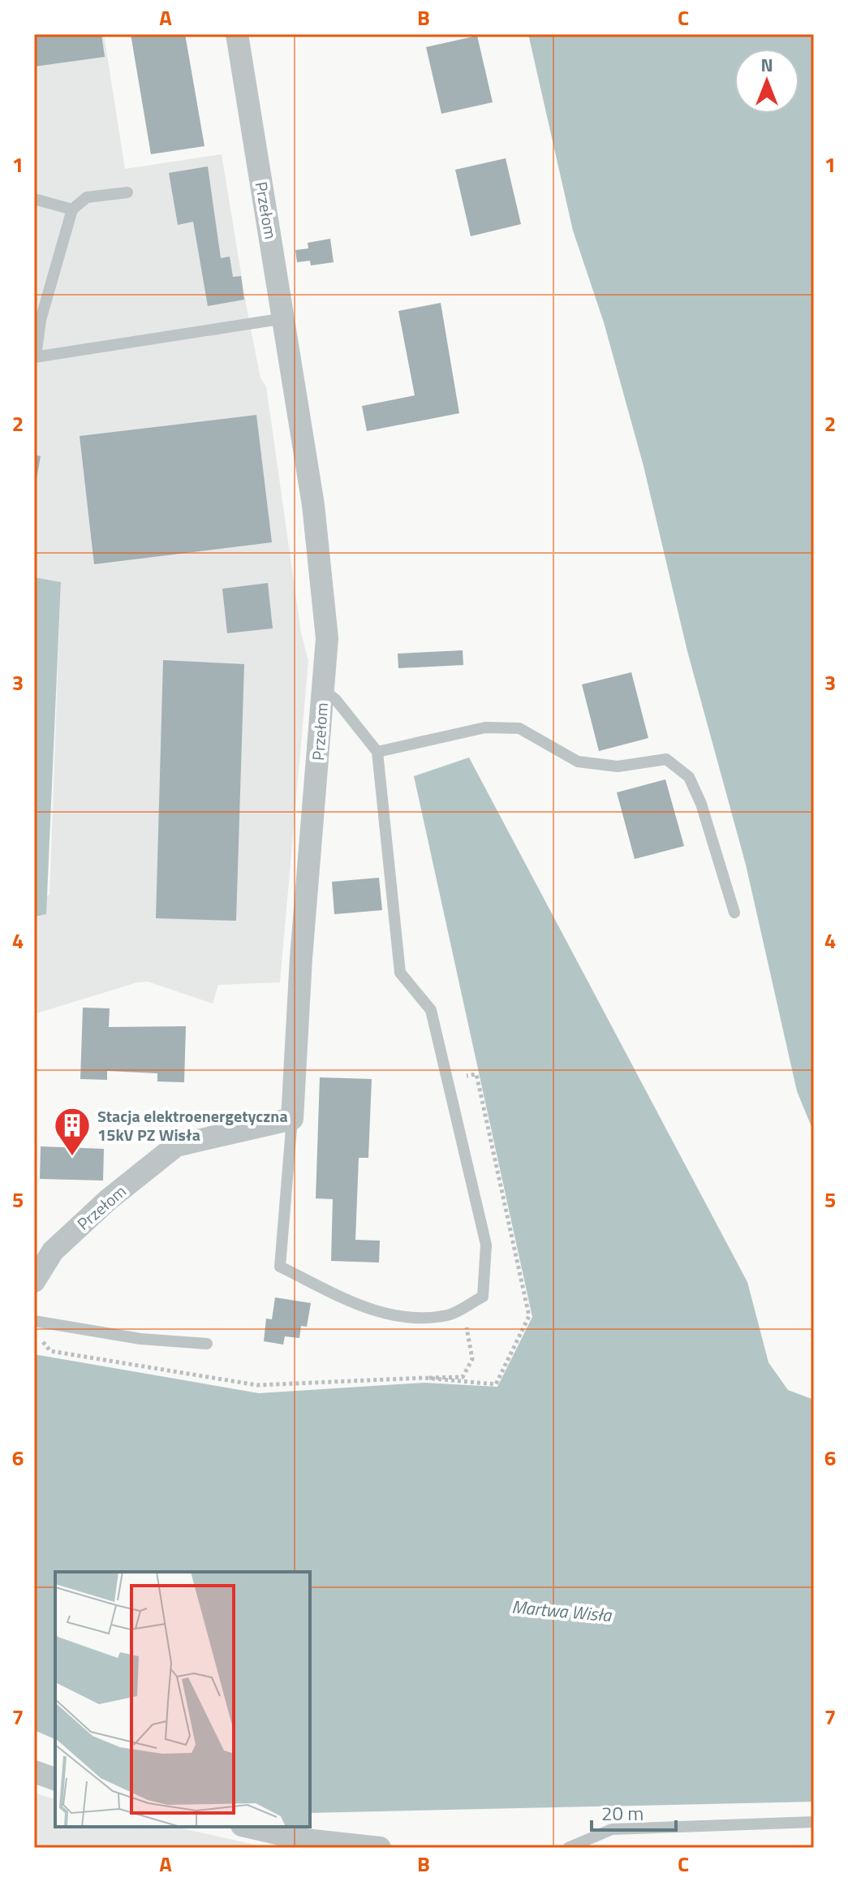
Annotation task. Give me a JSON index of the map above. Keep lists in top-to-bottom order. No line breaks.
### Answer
{"streets":{"street":["Przełom"]},"water":["Martwa Wisła"],"places":{"building":["Stacja elektroenergetyczna 15kV PZ Wisła"]},"scale_bar":"20 m","north":"top","grid":{"columns":["A","B","C"],"rows":["1","2","3","4","5","6","7"]}}
